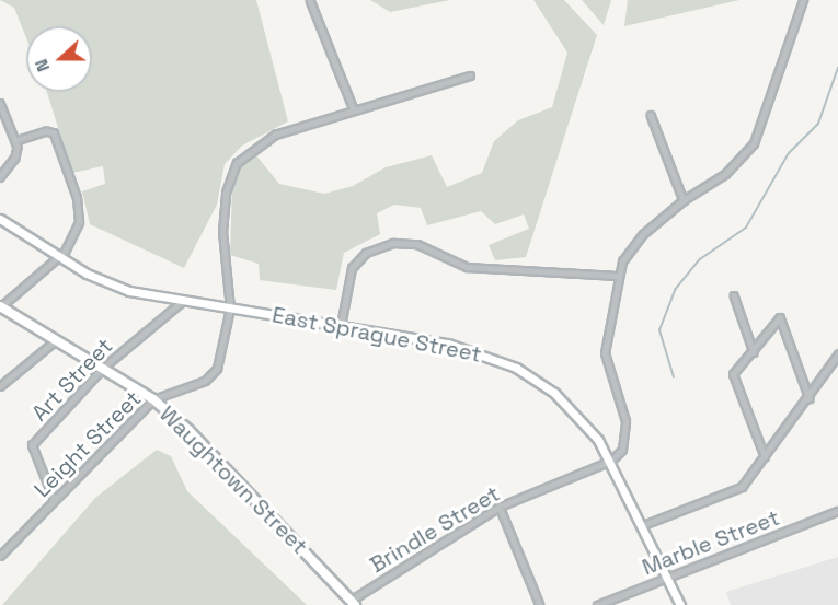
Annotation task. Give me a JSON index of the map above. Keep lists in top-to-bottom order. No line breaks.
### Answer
{"streets":{"main road":["Waughtown Street"],"street":["East Sprague Street","Art Street","Leight Street","Brindle Street","Marble Street"]},"crossings":[["East Sprague Street","Art Street"],["East Sprague Street","Leight Street"],["East Sprague Street","Brindle Street"],["East Sprague Street","Marble Street"],["Art Street","Leight Street"],["Art Street","Waughtown Street"],["Leight Street","Waughtown Street"],["Waughtown Street","Brindle Street"]],"north":"left"}
